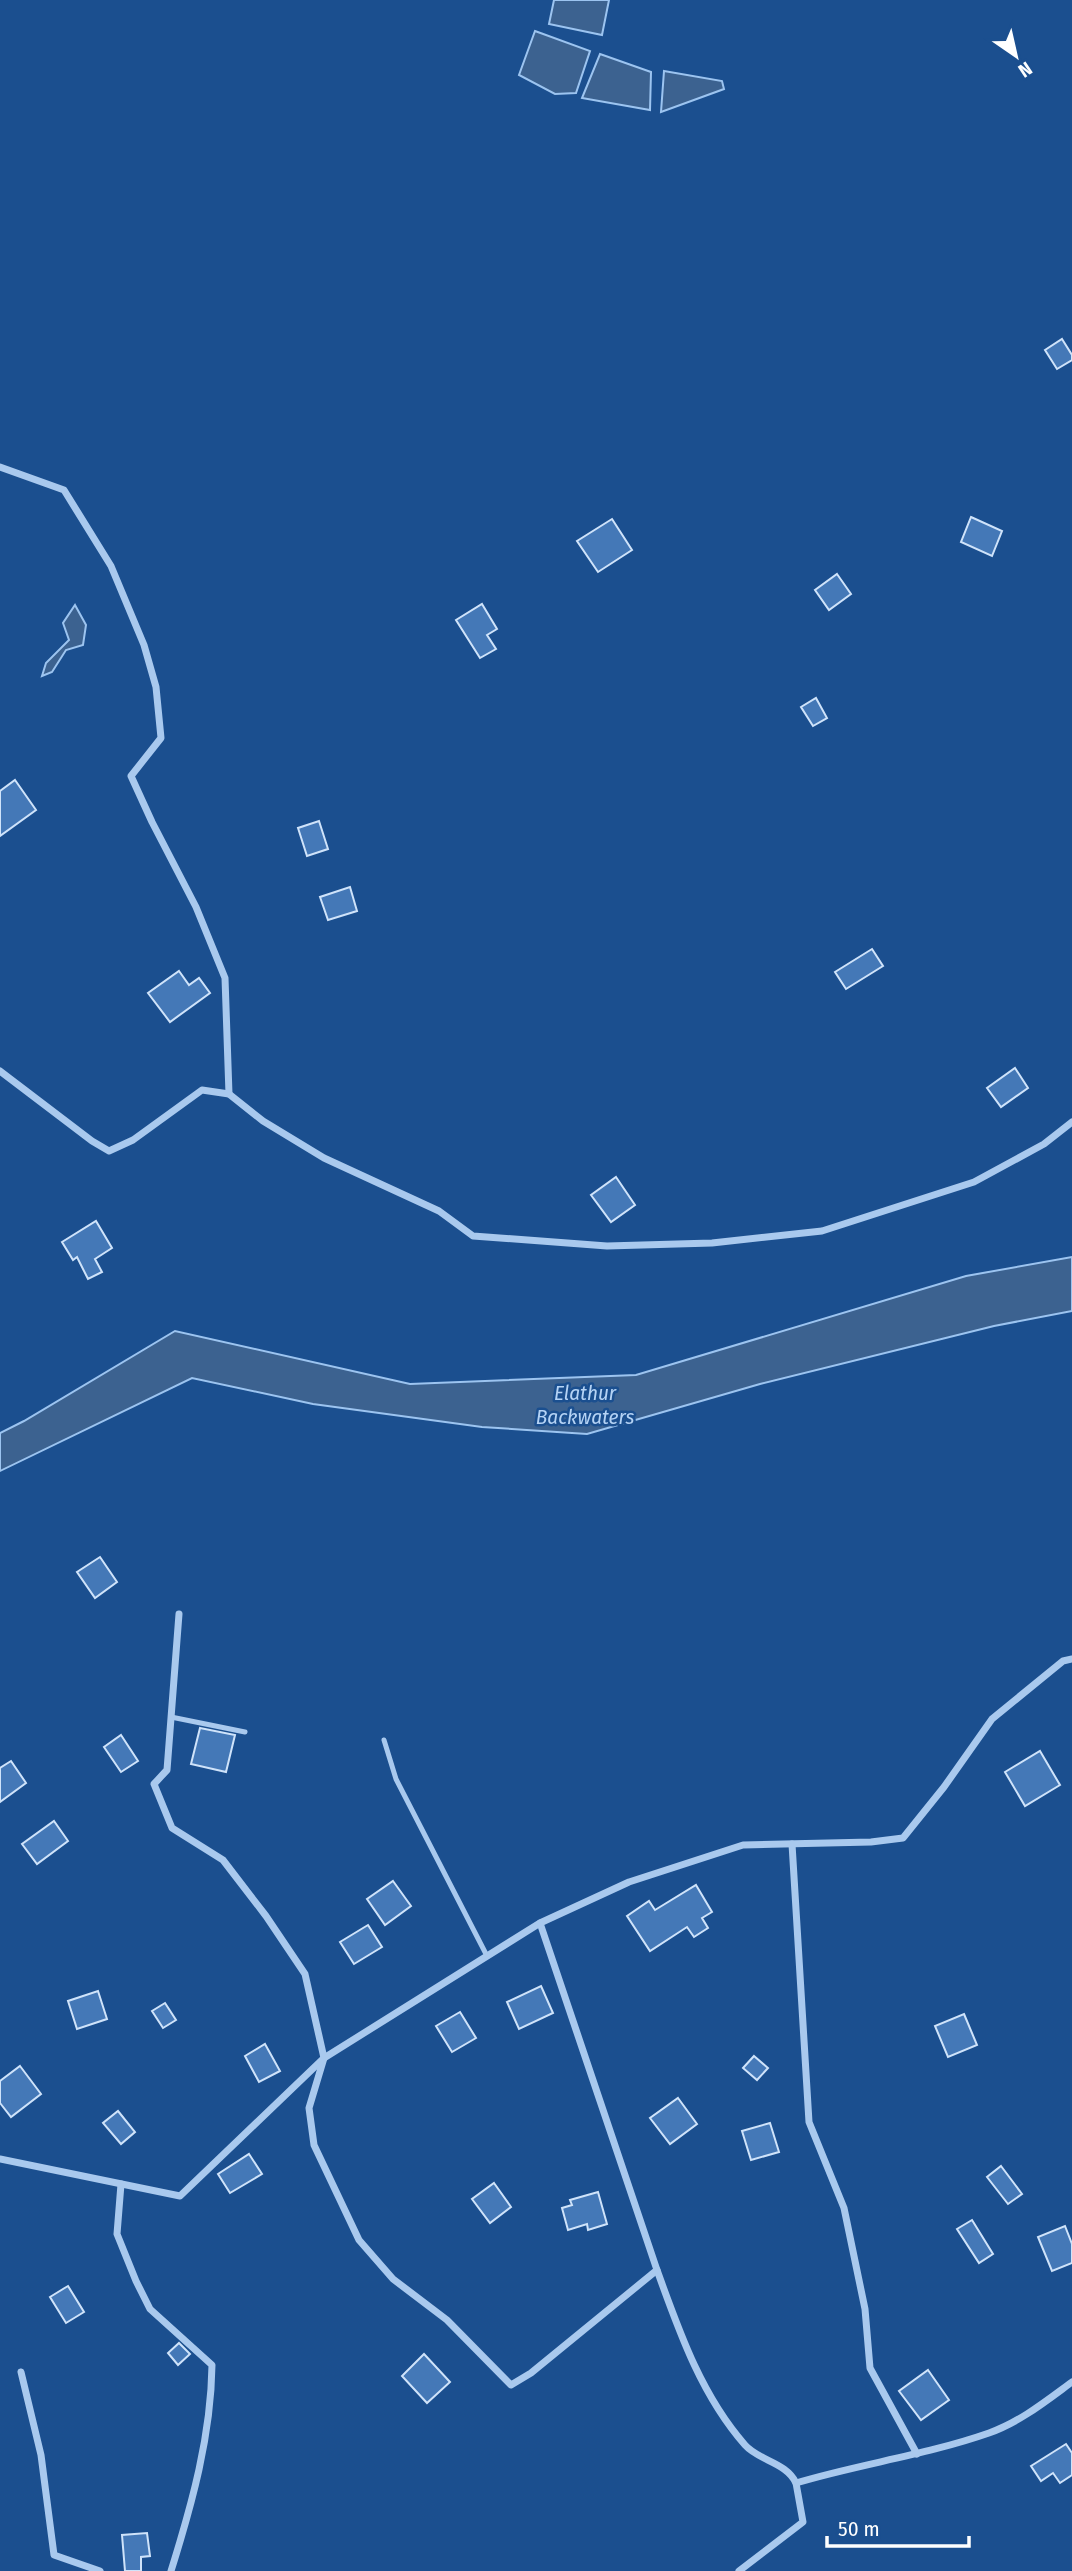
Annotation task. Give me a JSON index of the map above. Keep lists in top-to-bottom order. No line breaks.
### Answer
{"water":["Elathur Backwaters"],"scale_bar":"50 m","north":"bottom right"}
